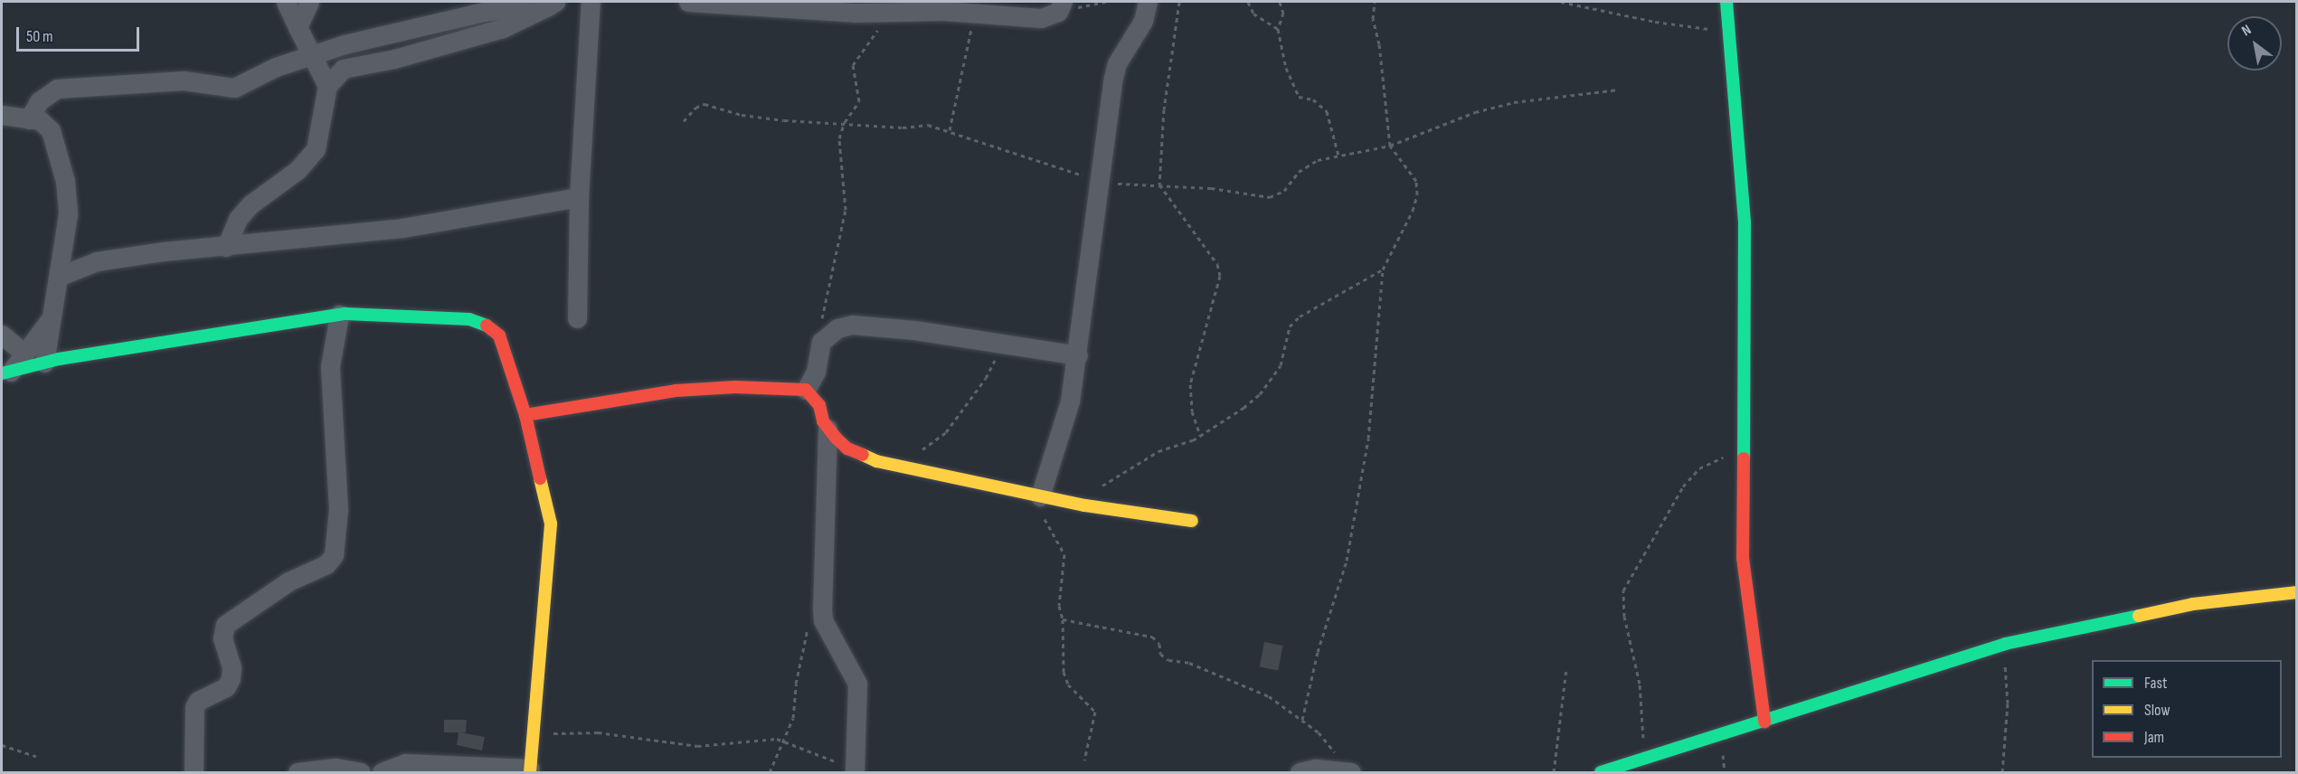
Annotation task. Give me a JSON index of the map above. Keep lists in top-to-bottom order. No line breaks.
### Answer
{"legend":["Fast","Slow","Jam"],"scale_bar":"50 m","north":"top left"}
